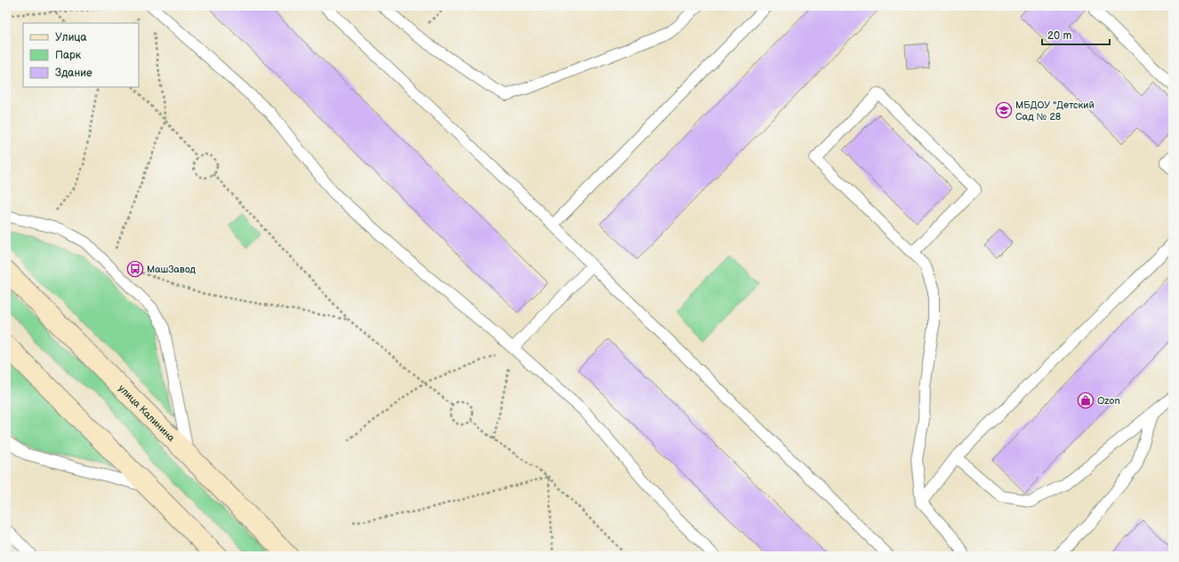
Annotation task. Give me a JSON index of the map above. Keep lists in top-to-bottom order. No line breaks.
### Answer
{"streets":{"main road":["улица Калинина"]},"places":{"school or university":["МБДОУ \"Детский Сад № 28"],"bus stop":["МашЗавод"],"shop":["Ozon"]},"legend":["Улица","Парк","Здание"],"scale_bar":"20 m"}
